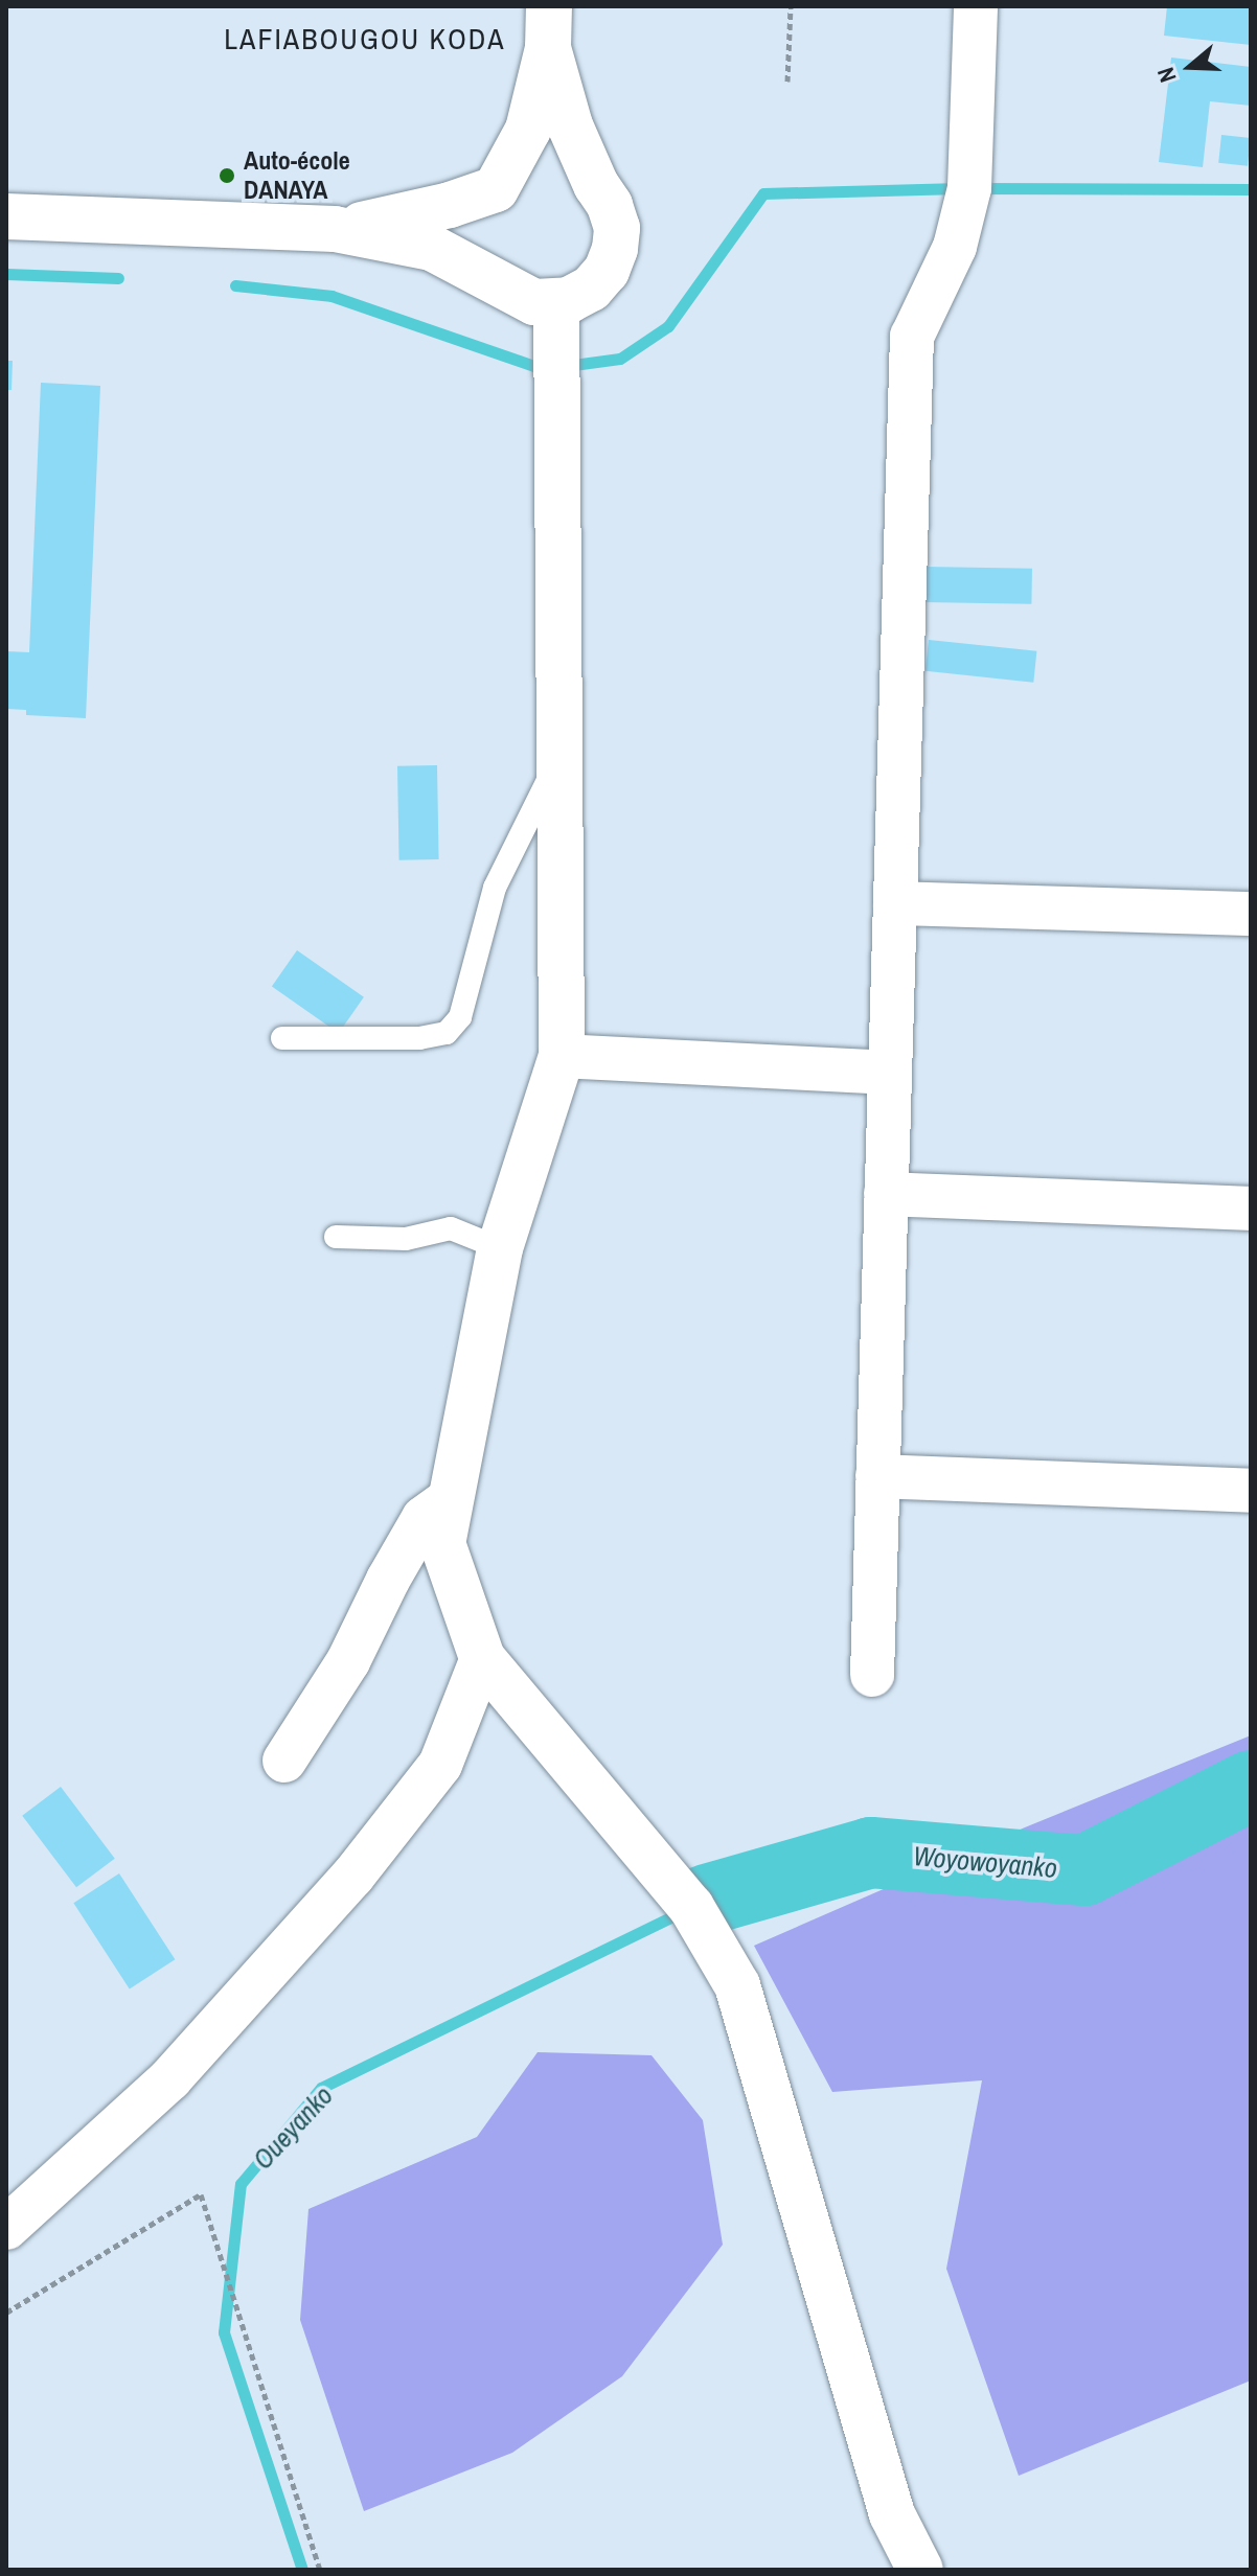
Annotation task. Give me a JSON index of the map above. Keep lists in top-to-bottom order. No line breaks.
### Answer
{"districts":["LAFIABOUGOU KODA"],"water":["Woyowoyanko","Oueyanko"],"places":["Auto-école DANAYA"],"north":"left"}
